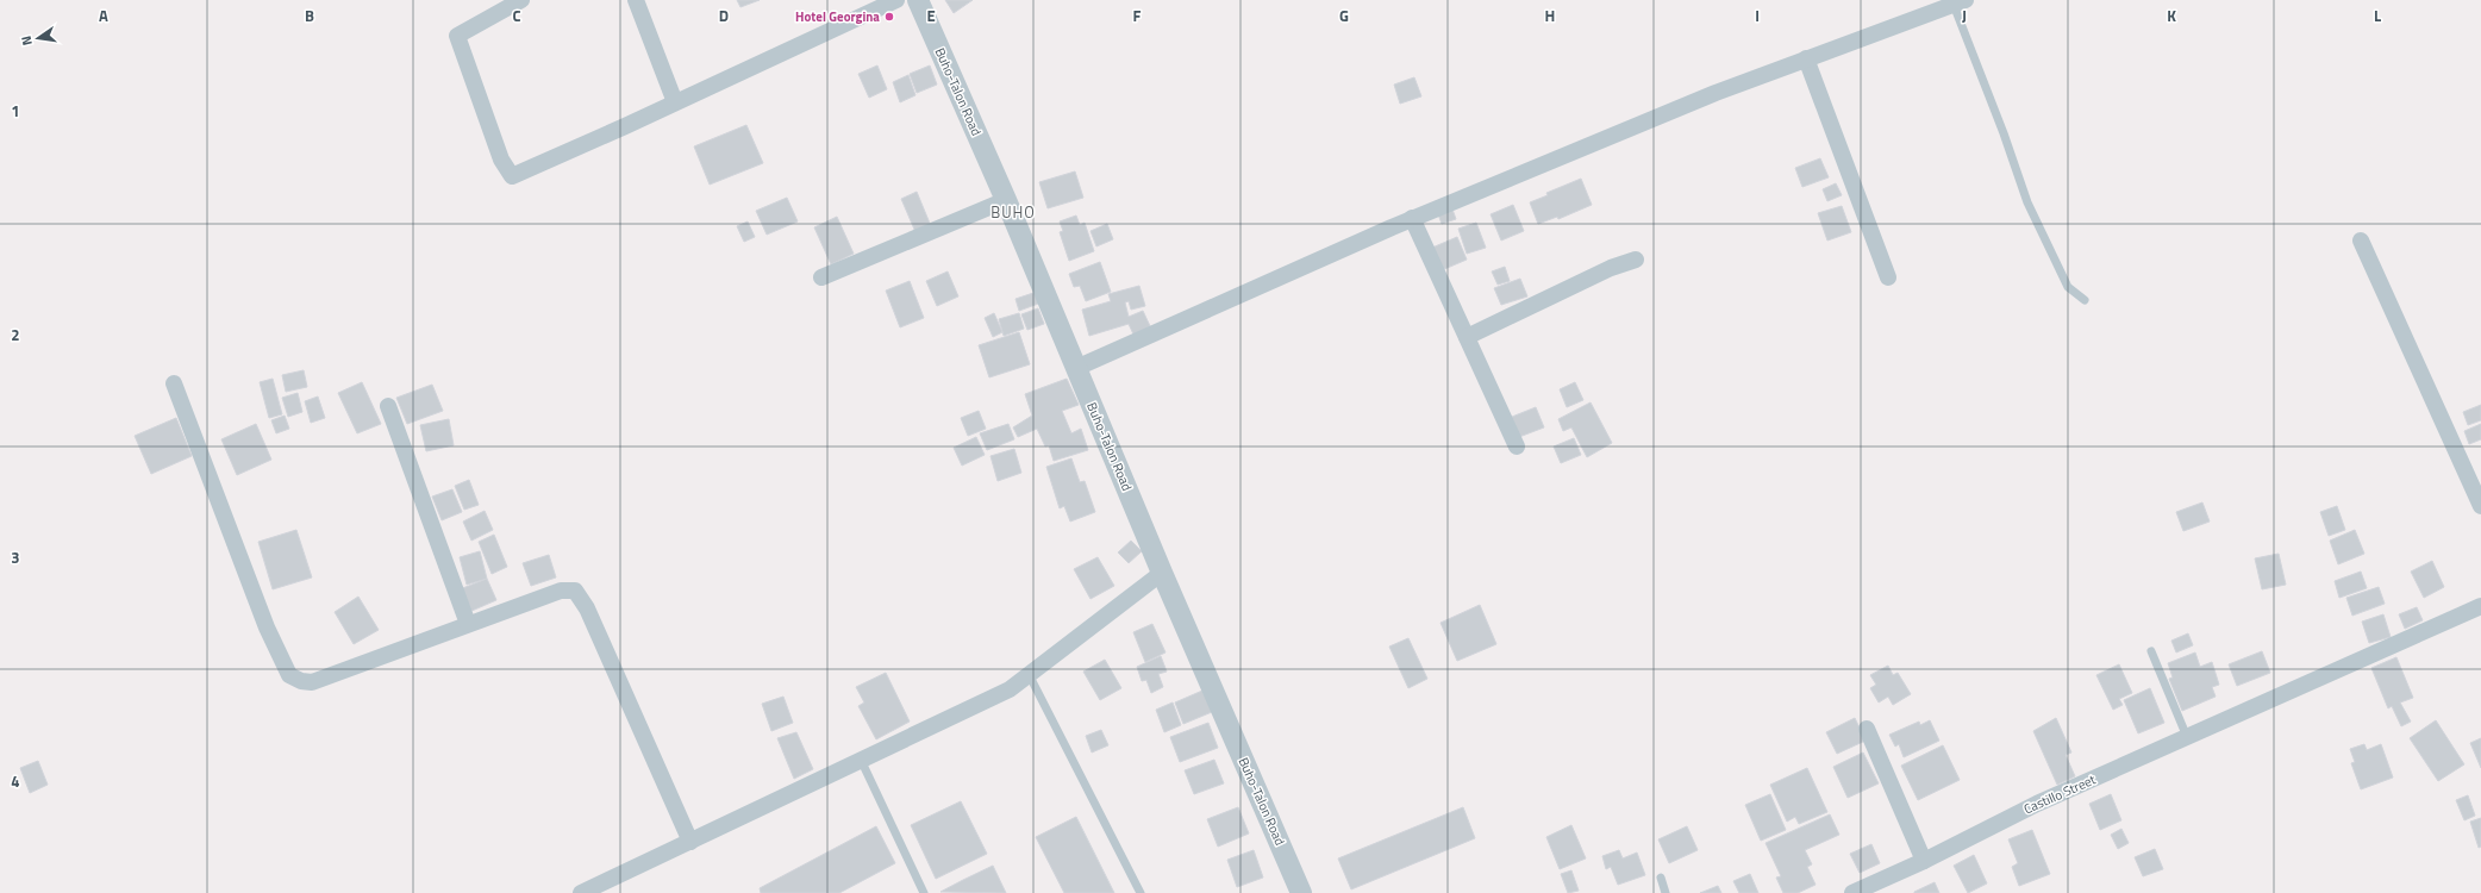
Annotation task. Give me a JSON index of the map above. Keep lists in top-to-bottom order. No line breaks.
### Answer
{"streets":{"street":["Buho-Talon Road","Castillo Street"]},"districts":["BUHO"],"places":["Hotel Georgina"],"north":"left","grid":{"columns":["A","B","C","D","E","F","G","H","I","J","K","L"],"rows":["1","2","3","4"]}}
